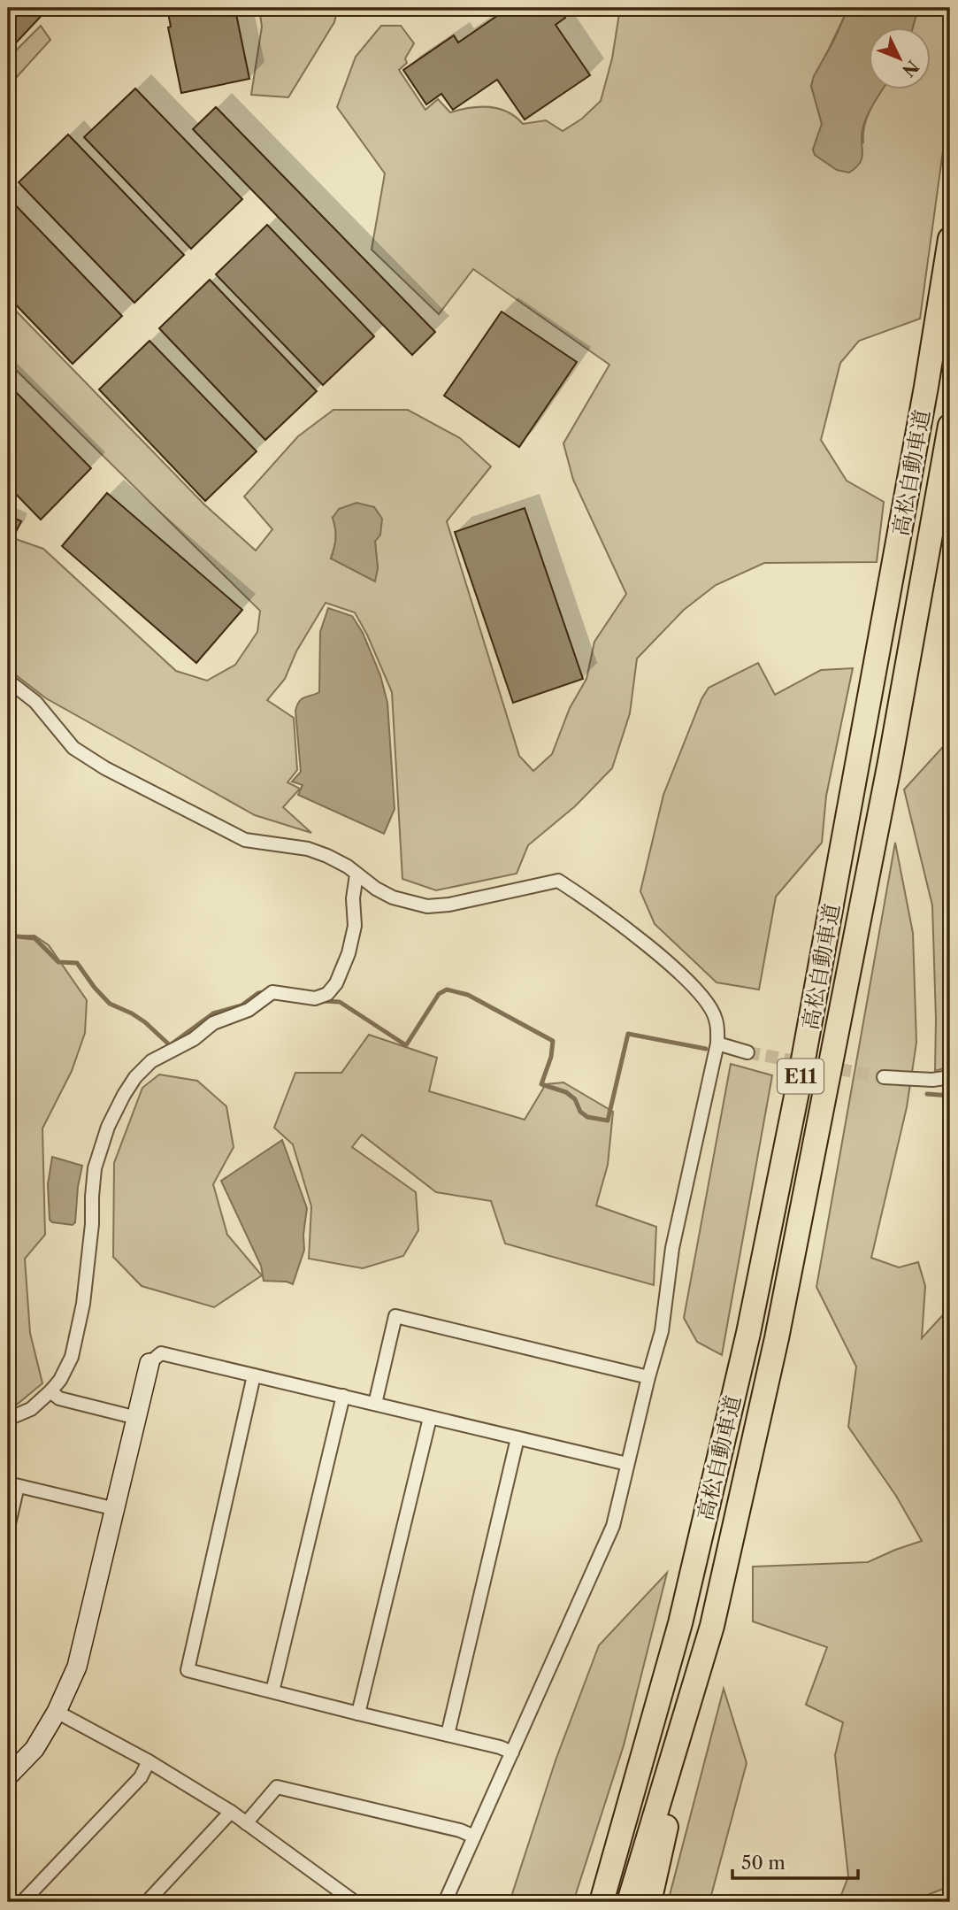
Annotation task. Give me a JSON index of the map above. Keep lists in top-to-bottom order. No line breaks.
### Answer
{"streets":{"highway":["高松自動車道","E11"]},"scale_bar":"50 m","north":"bottom right"}
